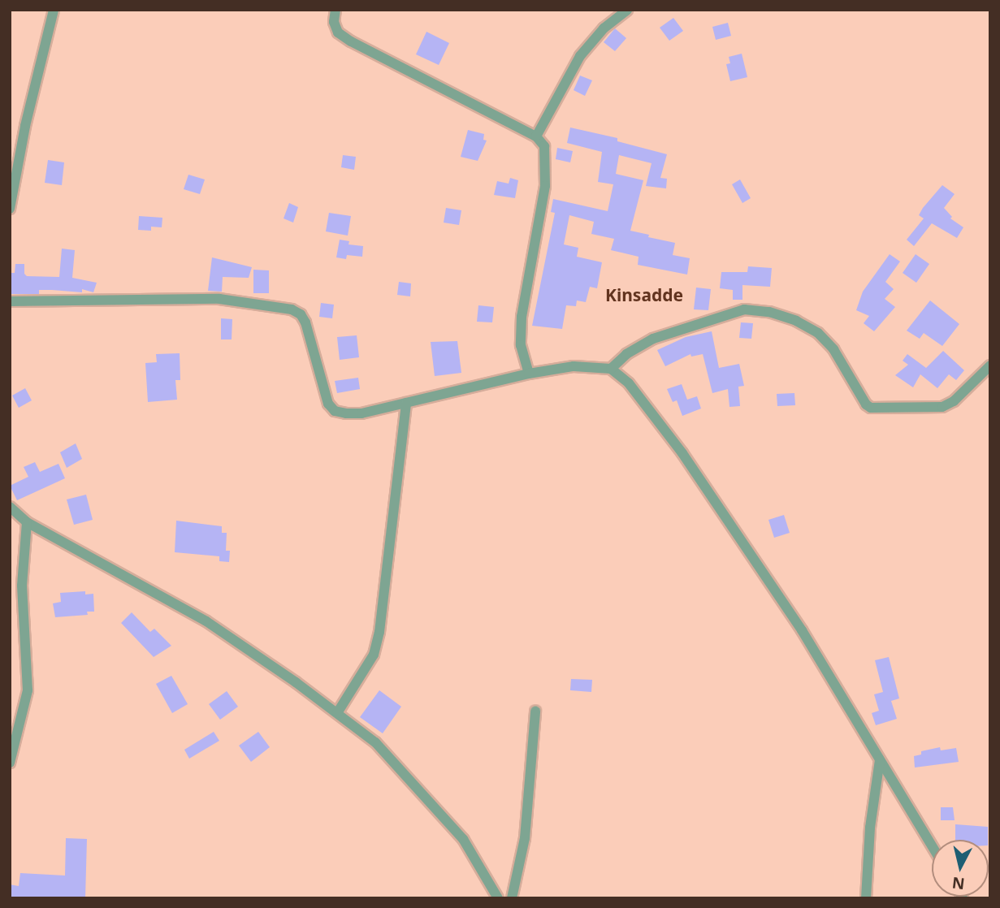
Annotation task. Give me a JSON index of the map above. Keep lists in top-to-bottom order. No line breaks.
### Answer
{"districts":["Kinsadde"],"north":"bottom"}
